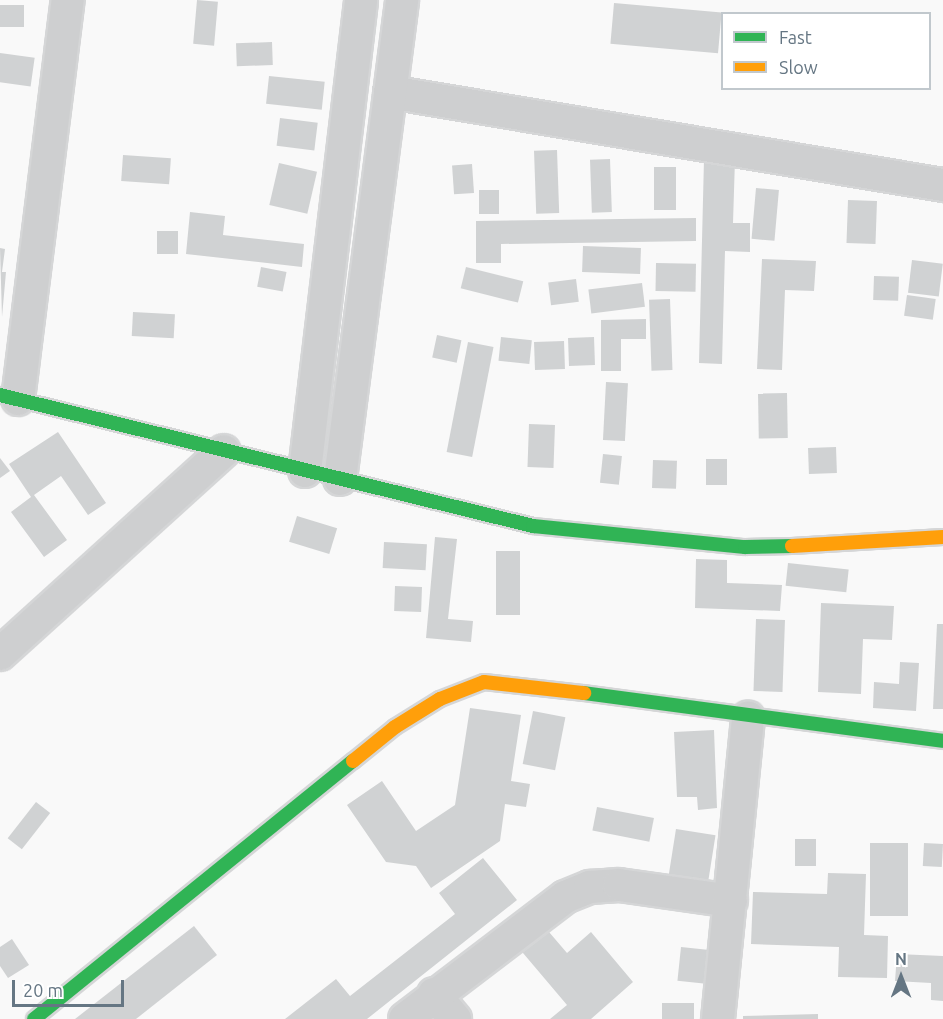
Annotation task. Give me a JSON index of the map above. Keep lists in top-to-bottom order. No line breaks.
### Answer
{"legend":["Fast","Slow"],"scale_bar":"20 m","north":"top"}
